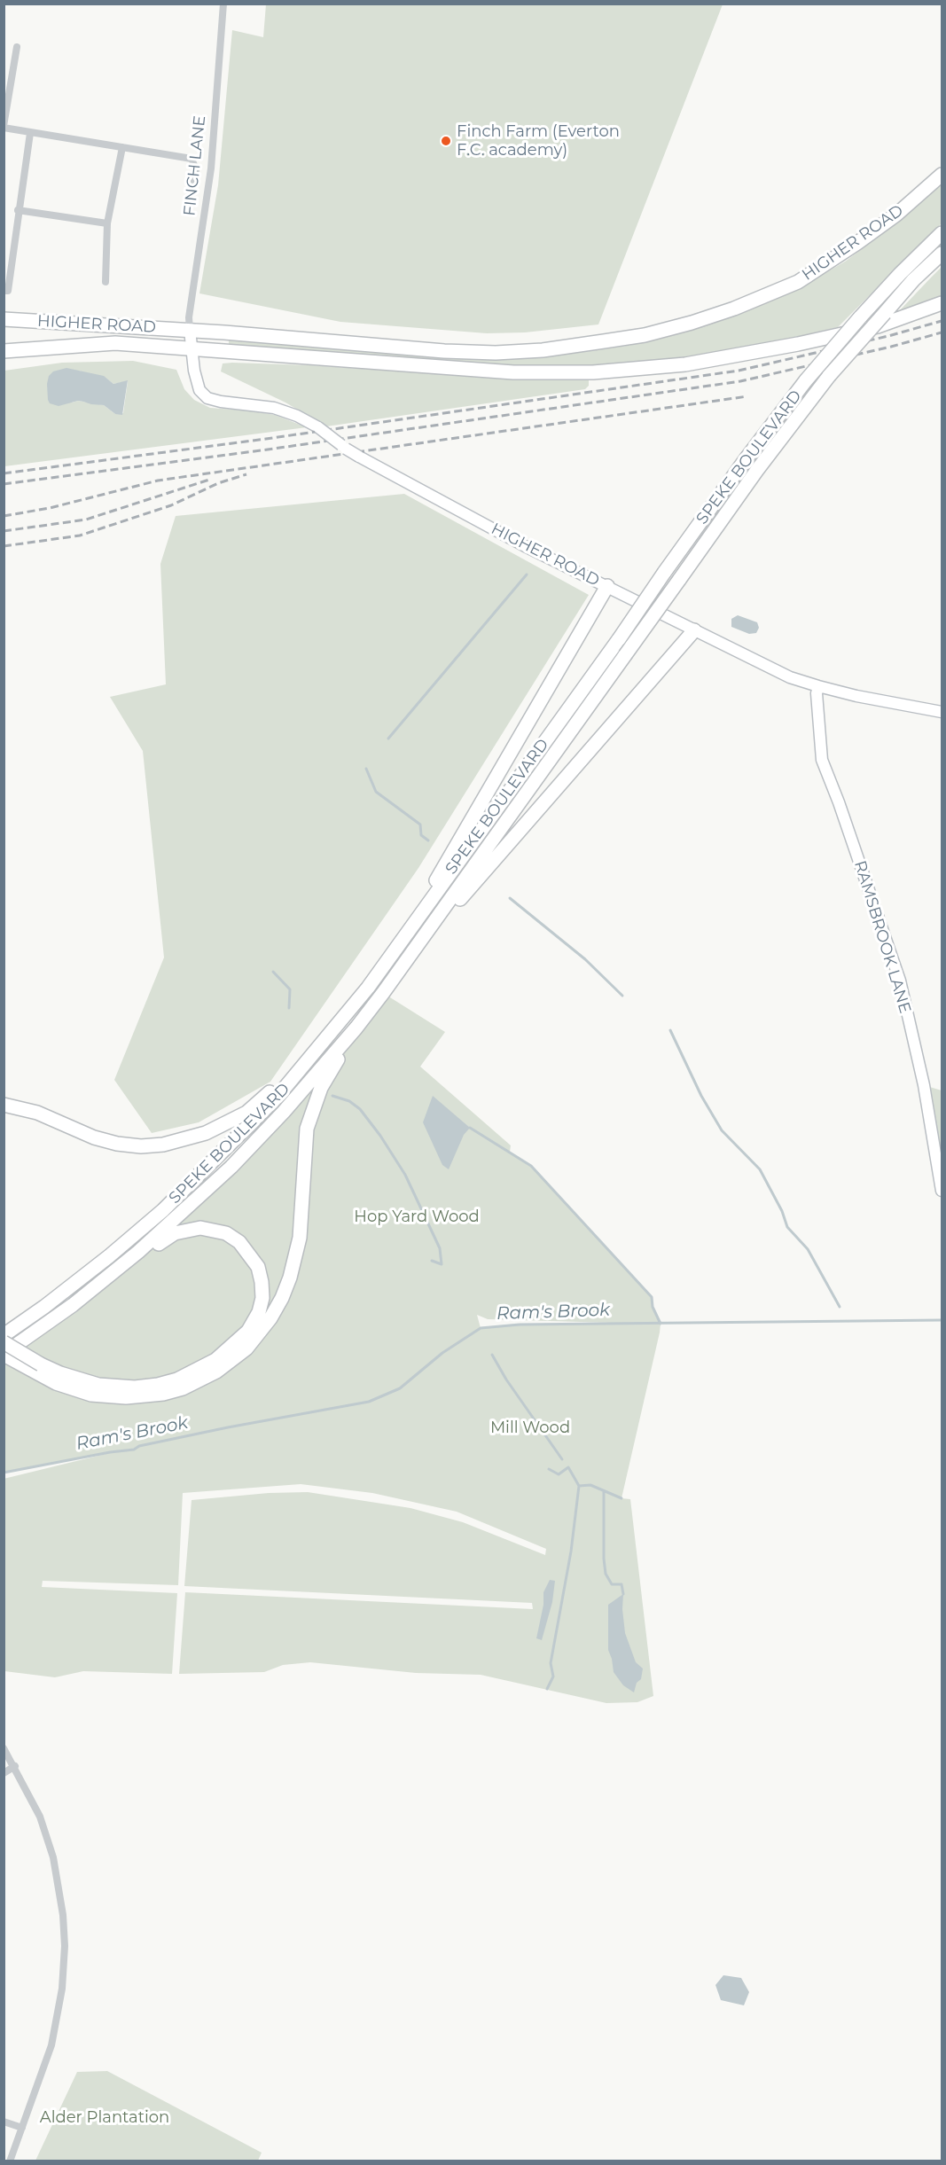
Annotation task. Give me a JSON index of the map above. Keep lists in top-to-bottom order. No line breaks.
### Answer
{"streets":{"highway":["HIGHER ROAD","SPEKE BOULEVARD"],"street":["FINCH LANE","RAMSBROOK LANE"]},"crossings":[["FINCH LANE","HIGHER ROAD"],["HIGHER ROAD","RAMSBROOK LANE"]],"water":["Ram's Brook"],"parks":["Hop Yard Wood","Mill Wood","Alder Plantation"],"places":["Finch Farm (Everton F.C. academy)"]}
